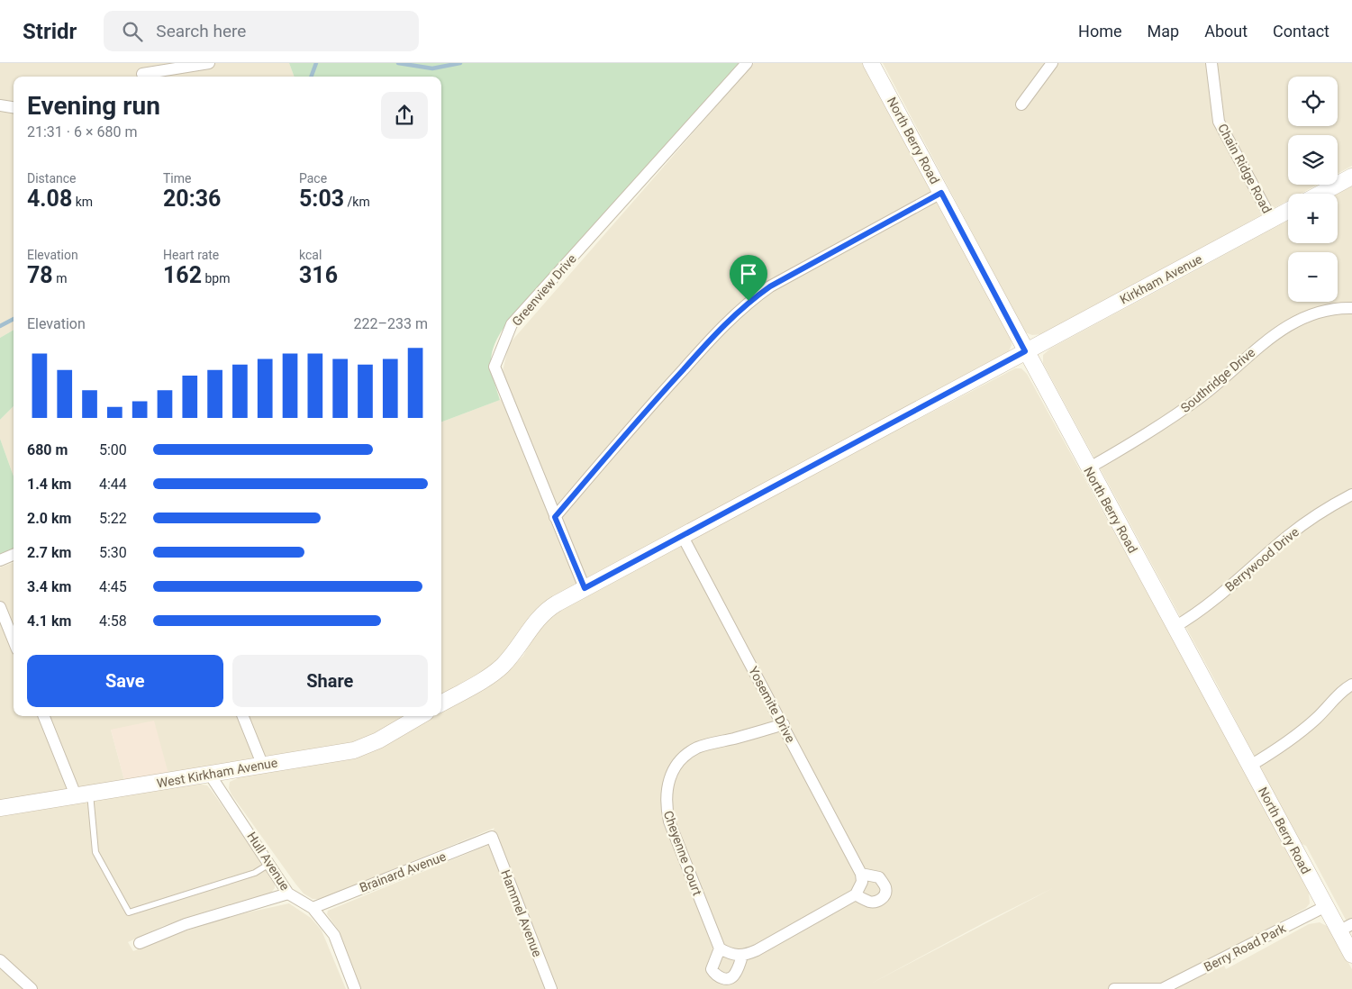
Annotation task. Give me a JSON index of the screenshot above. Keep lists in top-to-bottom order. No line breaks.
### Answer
{"streets":{"street":["North Berry Road","Chain Ridge Road","Kirkham Avenue","Greenview Drive","Southridge Drive","Berrywood Drive","Yosemite Drive","West Kirkham Avenue","Cheyenne Court","Hull Avenue","Brainard Avenue","Hammel Avenue","Berry Road Park"]},"crossings":[["North Berry Road","Kirkham Avenue"],["North Berry Road","Southridge Drive"],["North Berry Road","Berrywood Drive"],["North Berry Road","Berry Road Park"],["Chain Ridge Road","Kirkham Avenue"],["Yosemite Drive","Cheyenne Court"],["West Kirkham Avenue","Hull Avenue"],["Hull Avenue","Brainard Avenue"],["Brainard Avenue","Hammel Avenue"]],"page":{"header":"Stridr","search":"Search here","nav":["Home","Map","About","Contact"],"map_buttons":["+","−"],"heading":["Evening run","21:31 · 6 × 680 m"],"stats":[["Distance","4.08 km"],["Time","20:36"],["Pace","5:03 /km"],["Elevation","78 m"],["Heart rate","162 bpm"],["kcal","316"]],"chart":["Elevation","222–233 m"],"list":[{"name":"680 m","note":"5:00"},{"name":"1.4 km","note":"4:44"},{"name":"2.0 km","note":"5:22"},{"name":"2.7 km","note":"5:30"},{"name":"3.4 km","note":"4:45"},{"name":"4.1 km","note":"4:58"}],"buttons":["Save","Share"]}}
